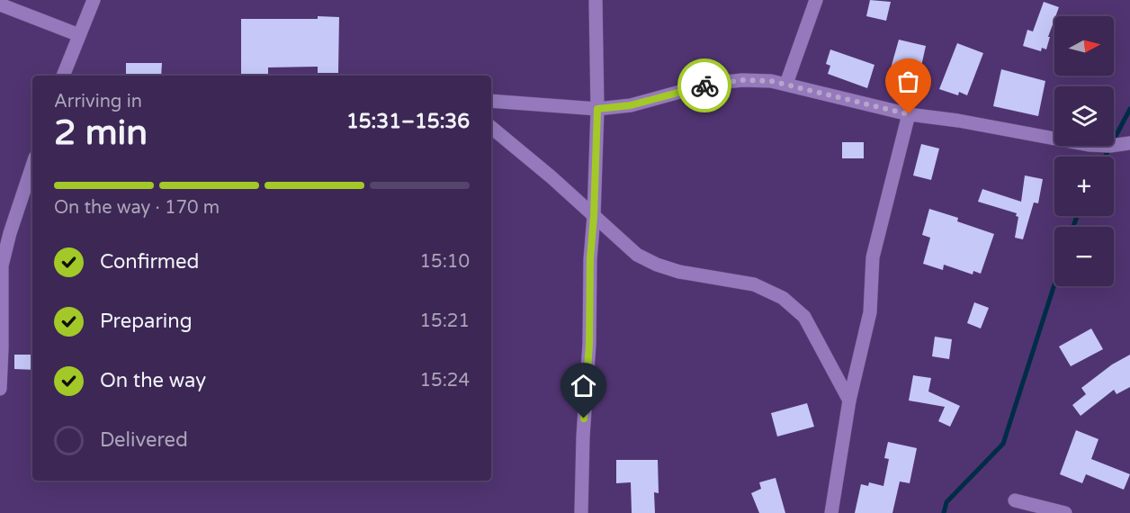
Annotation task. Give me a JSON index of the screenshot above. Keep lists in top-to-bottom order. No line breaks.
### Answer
{"north":"right","page":{"map_buttons":["+","−"],"heading":["2 min","Arriving in","15:31–15:36"],"bar":"On the way · 170 m","list":[["Confirmed","15:10"],["Preparing","15:21"],["On the way","15:24"],"Delivered"]}}
